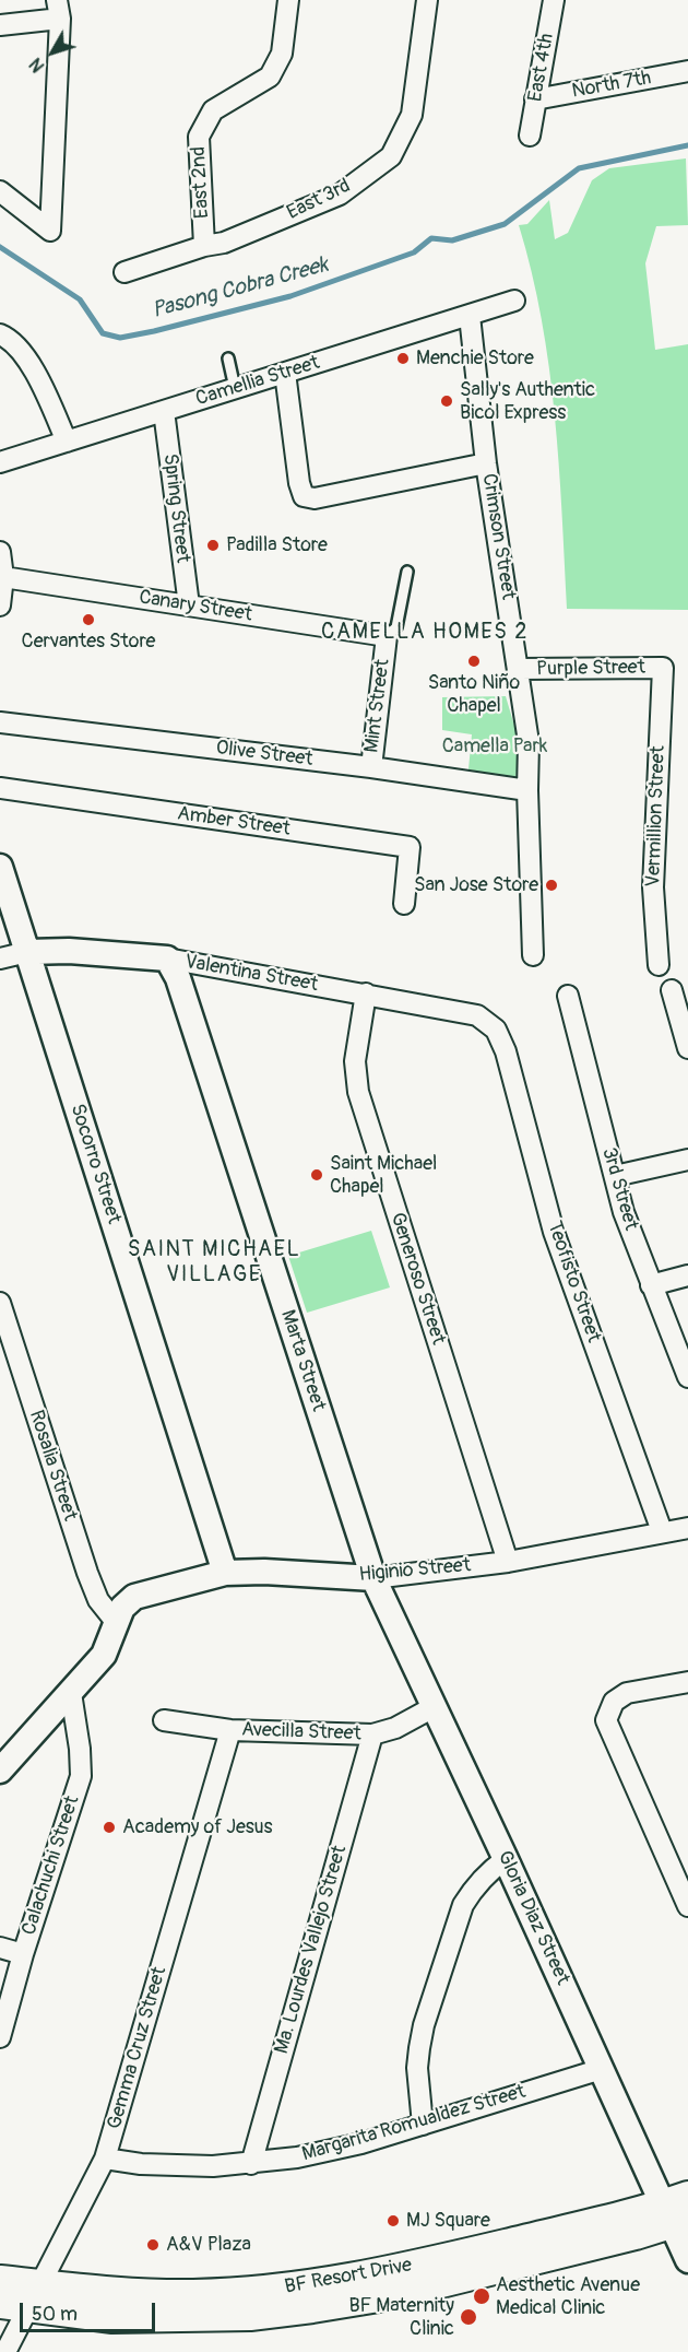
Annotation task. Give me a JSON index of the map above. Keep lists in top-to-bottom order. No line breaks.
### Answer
{"streets":{"main road":["BF Resort Drive"],"street":["East 4th","North 7th","East 2nd","East 3rd","Camellia Street","Spring Street","Crimson Street","Canary Street","Purple Street","Mint Street","Olive Street","Vermillion Street","Amber Street","Valentina Street","Socorro Street","3rd Street","Generoso Street","Teofisto Street","Marta Street","Rosalia Street","Higinio Street","Avecilla Street","Calachuchi Street","Gloria Diaz Street","Ma. Lourdes Vallejo Street","Gemma Cruz Street","Margarita Romualdez Street"]},"crossings":[["East 4th","North 7th"],["East 2nd","East 3rd"],["Camellia Street","Spring Street"],["Camellia Street","Crimson Street"],["Spring Street","Canary Street"],["Crimson Street","Purple Street"],["Crimson Street","Olive Street"],["Canary Street","Mint Street"],["Purple Street","Vermillion Street"],["Mint Street","Olive Street"],["Valentina Street","Socorro Street"],["Valentina Street","Generoso Street"],["Valentina Street","Teofisto Street"],["Valentina Street","Marta Street"],["Socorro Street","Higinio Street"],["Generoso Street","Higinio Street"],["Teofisto Street","Higinio Street"],["Marta Street","Higinio Street"],["Marta Street","Gloria Diaz Street"],["Rosalia Street","Higinio Street"],["Higinio Street","Calachuchi Street"],["Higinio Street","Gloria Diaz Street"],["Avecilla Street","Gloria Diaz Street"],["Avecilla Street","Ma. Lourdes Vallejo Street"],["Avecilla Street","Gemma Cruz Street"],["Gloria Diaz Street","Margarita Romualdez Street"],["Gloria Diaz Street","BF Resort Drive"],["Ma. Lourdes Vallejo Street","Margarita Romualdez Street"],["Gemma Cruz Street","Margarita Romualdez Street"],["Gemma Cruz Street","BF Resort Drive"]],"districts":["CAMELLA HOMES 2","SAINT MICHAEL VILLAGE"],"water":["Pasong Cobra Creek"],"parks":["Camella Park"],"places":["Menchie Store","Sally's Authentic Bicol Express","Padilla Store","Cervantes Store","Santo Niño Chapel","San Jose Store","Saint Michael Chapel","Academy of Jesus","MJ Square","A&V Plaza","Aesthetic Avenue Medical Clinic","BF Maternity Clinic"],"scale_bar":"50 m","north":"bottom left"}
